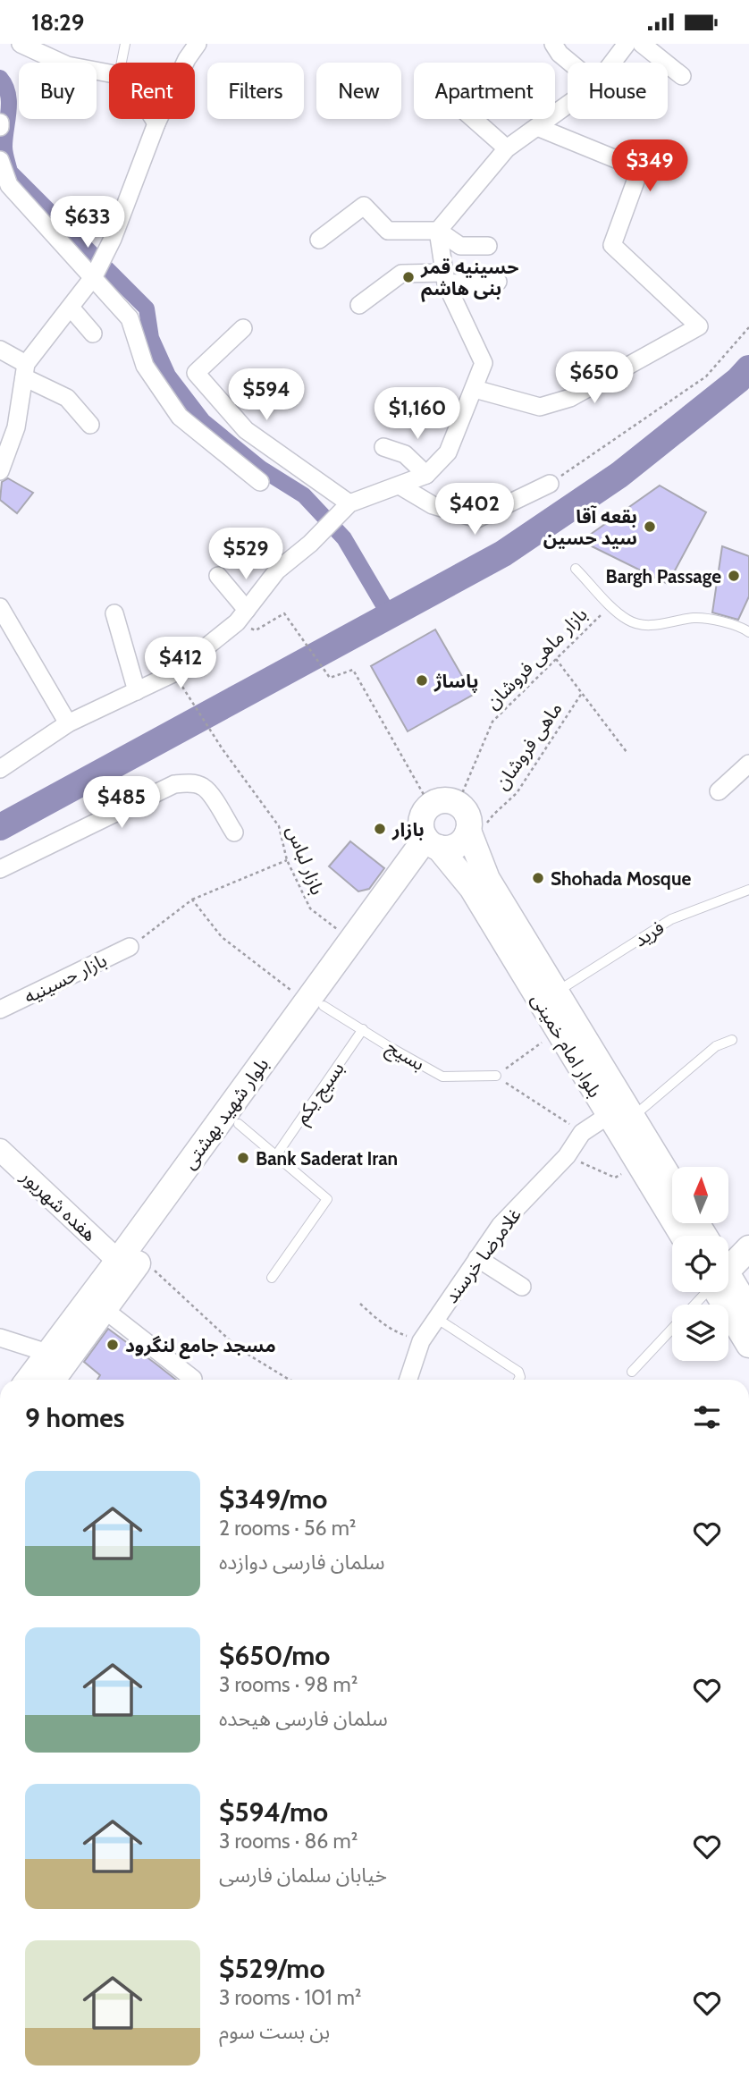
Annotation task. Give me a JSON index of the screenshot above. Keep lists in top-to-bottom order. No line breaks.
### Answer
{"streets":{"main road":["بلوار امام خمینی","بلوار شهید بهشتی"],"street":["بازار حسینیه","هفده شهریور","غلامرضا خرسند"],"lane":["فرید","بسیج","بسیج یکم"],"path":["بازار ماهی فروشان","ماهی فروشان","بازار لباس"]},"crossings":[["بازار ماهی فروشان","ماهی فروشان"],["بازار ماهی فروشان","بلوار امام خمینی"],["بازار ماهی فروشان","بلوار شهید بهشتی"],["ماهی فروشان","بلوار امام خمینی"],["ماهی فروشان","بلوار شهید بهشتی"],["بازار لباس","بلوار شهید بهشتی"],["بلوار امام خمینی","بلوار شهید بهشتی"],["بلوار امام خمینی","غلامرضا خرسند"],["بسیج","بسیج یکم"],["بسیج","بلوار شهید بهشتی"],["بلوار شهید بهشتی","هفده شهریور"]],"places":["حسینیه قمر بنی هاشم","بقعه آقا سید حسین","Bargh Passage","پاساژ","بازار","Shohada Mosque","Bank Saderat Iran","مسجد جامع لنگرود"],"north":"top","page":{"status":"18:29","chip":["Buy","Rent","Filters","New","Apartment","House"],"price":["$349","$633","$650","$594","$1,160","$402","$529","$412","$485"],"heading":"9 homes","list":[{"name":"$349/mo","note":"2 rooms · 56 m² · سلمان فارسی دوازده"},{"name":"$650/mo","note":"3 rooms · 98 m² · سلمان فارسی هیحده"},{"name":"$594/mo","note":"3 rooms · 86 m² · خیابان سلمان فارسی"},{"name":"$529/mo","note":"3 rooms · 101 m² · بن بست سوم"}]}}
